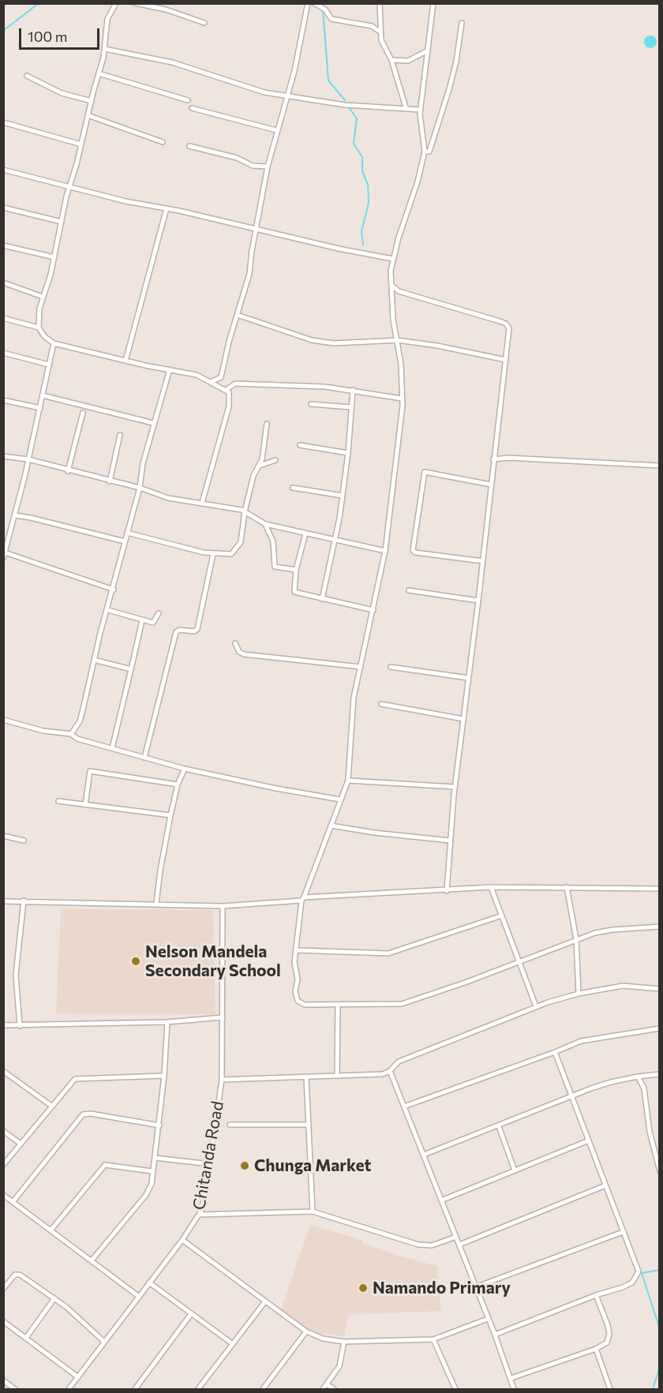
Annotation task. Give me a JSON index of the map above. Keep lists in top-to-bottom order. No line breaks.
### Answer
{"streets":{"street":["Chitanda Road"]},"places":["Nelson Mandela Secondary School","Chunga Market","Namando Primary"],"scale_bar":"100 m"}
